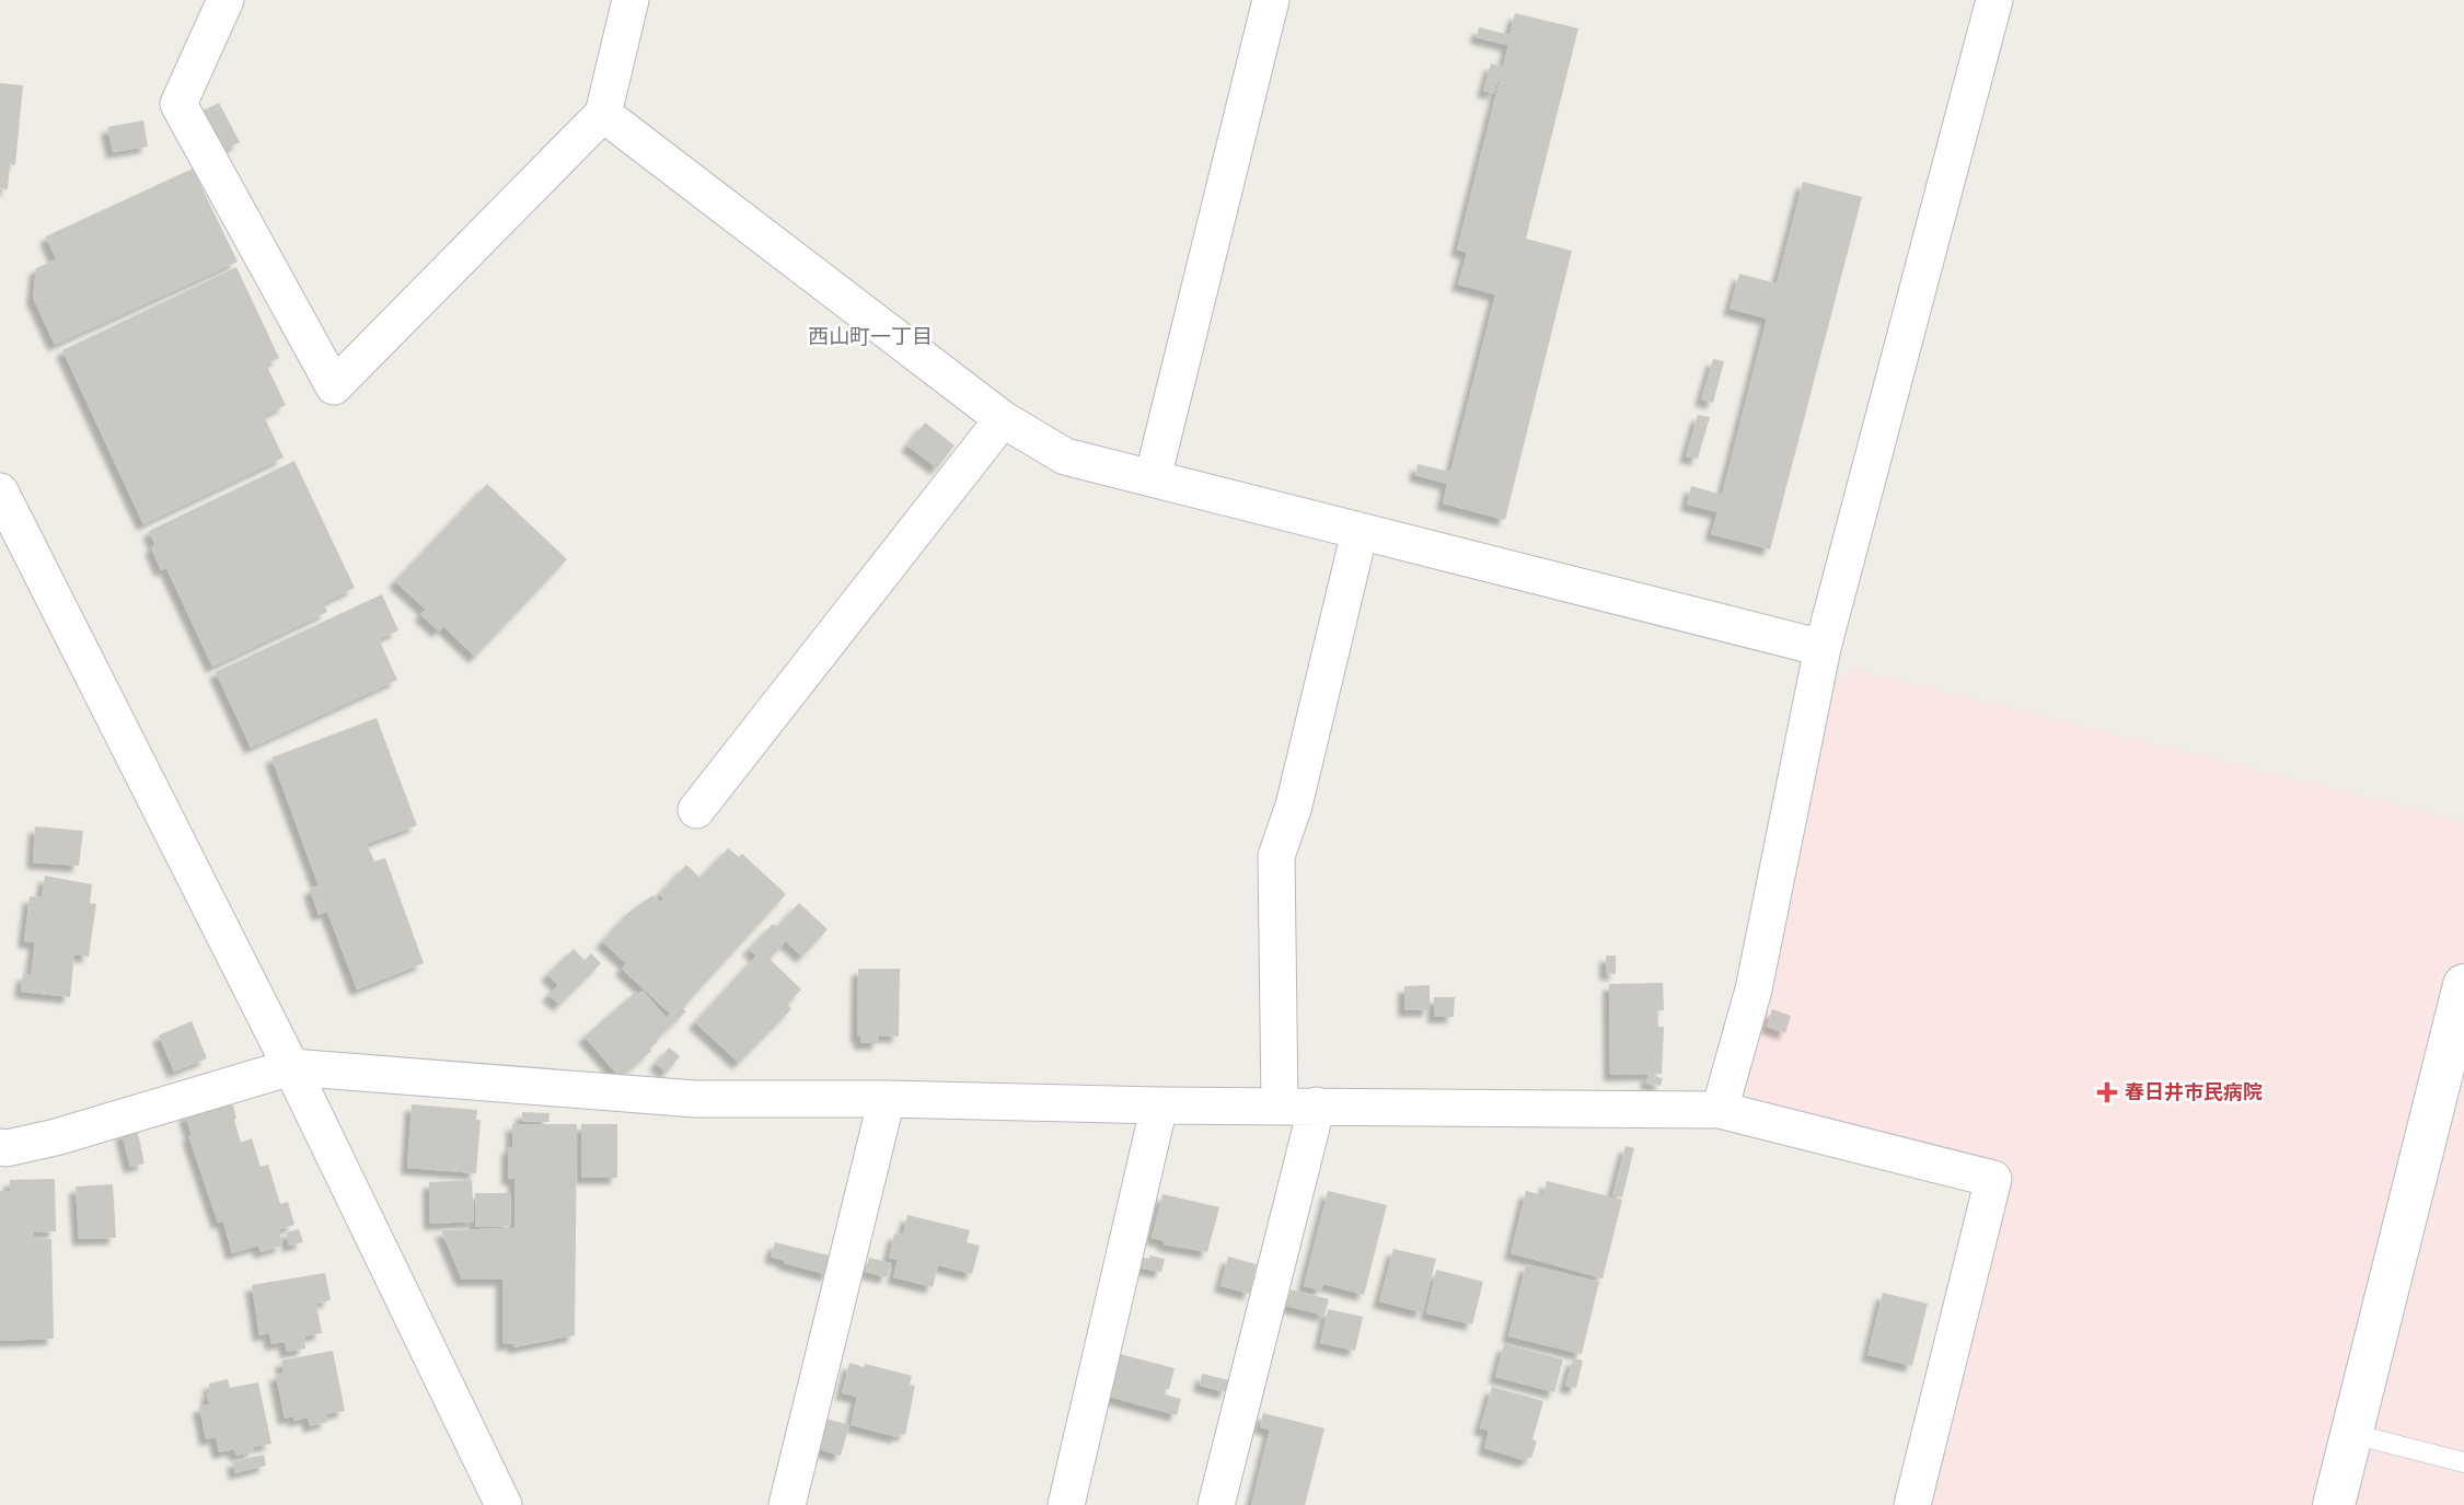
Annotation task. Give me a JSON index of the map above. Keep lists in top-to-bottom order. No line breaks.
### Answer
{"districts":["西山町一丁目"],"places":{"health":["春日井市民病院"]}}
